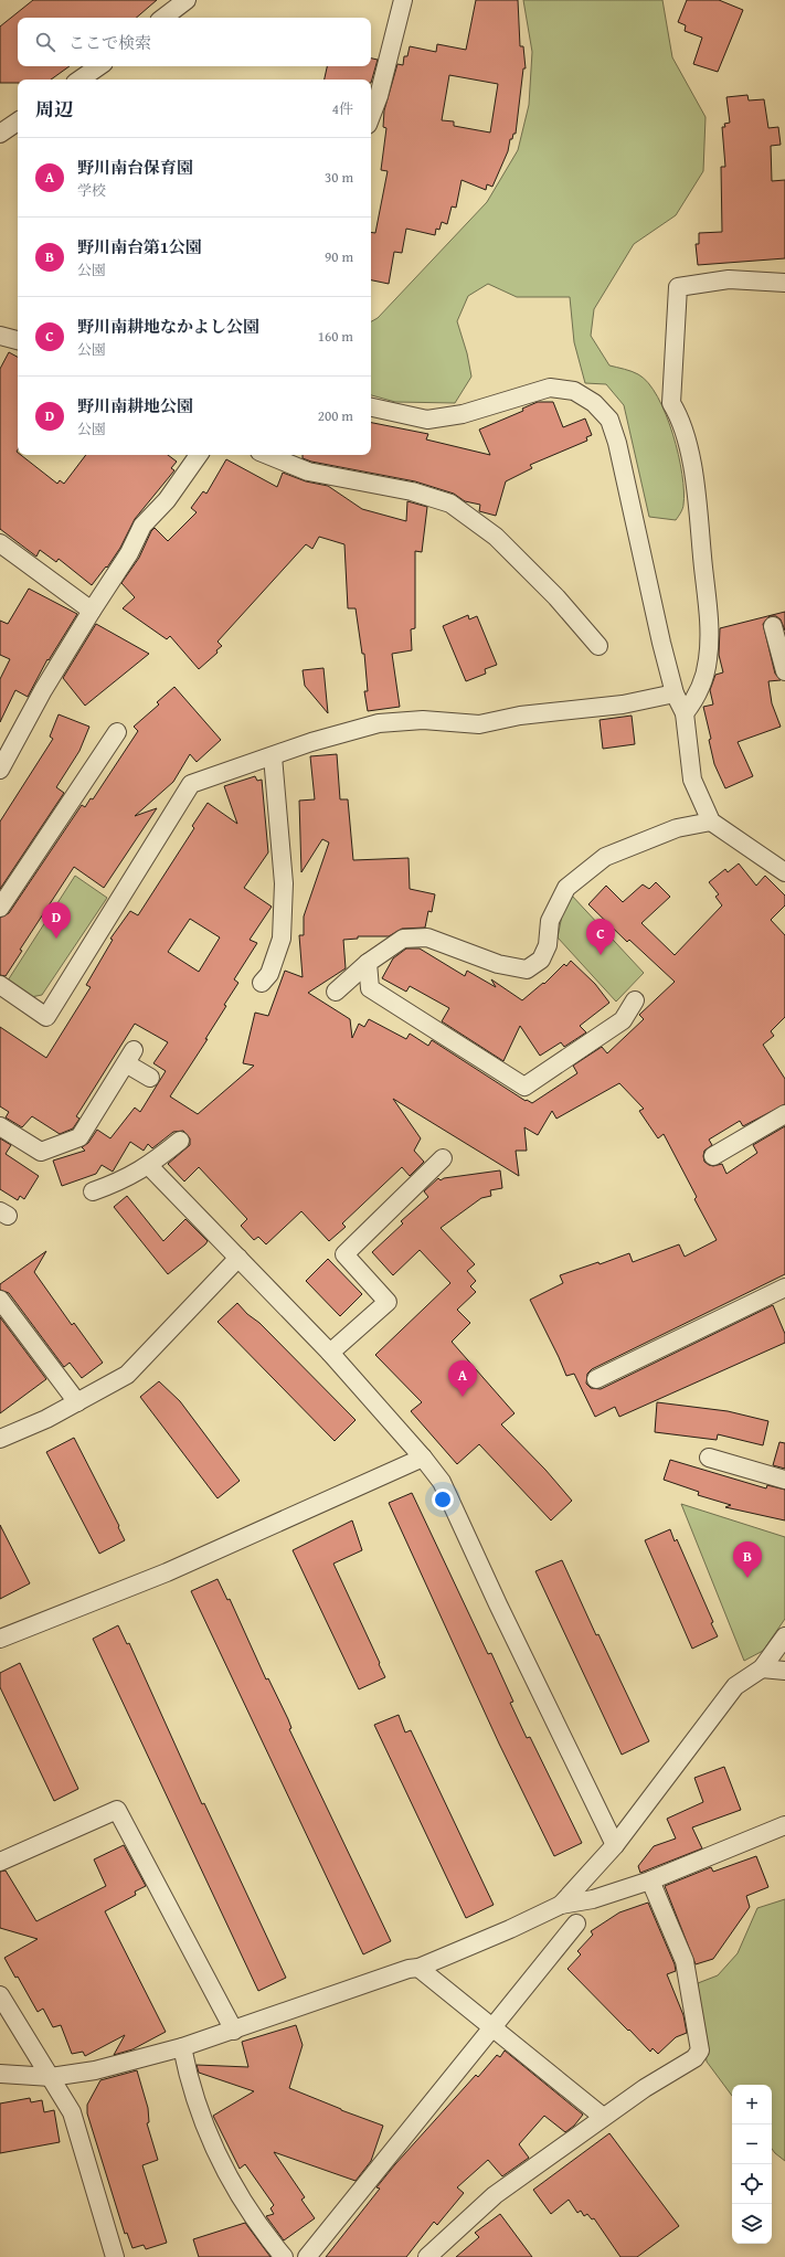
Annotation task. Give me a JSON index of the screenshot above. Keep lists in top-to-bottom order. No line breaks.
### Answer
{"page":{"search":"ここで検索","heading":["周辺","4件"],"list":[{"mark":"A","name":"野川南台保育園","note":"学校","value":"30 m"},{"mark":"B","name":"野川南台第1公園","note":"公園","value":"90 m"},{"mark":"C","name":"野川南耕地なかよし公園","note":"公園","value":"160 m"},{"mark":"D","name":"野川南耕地公園","note":"公園","value":"200 m"}],"pins":["D","C","A","B"],"map_buttons":["+","−"]}}
